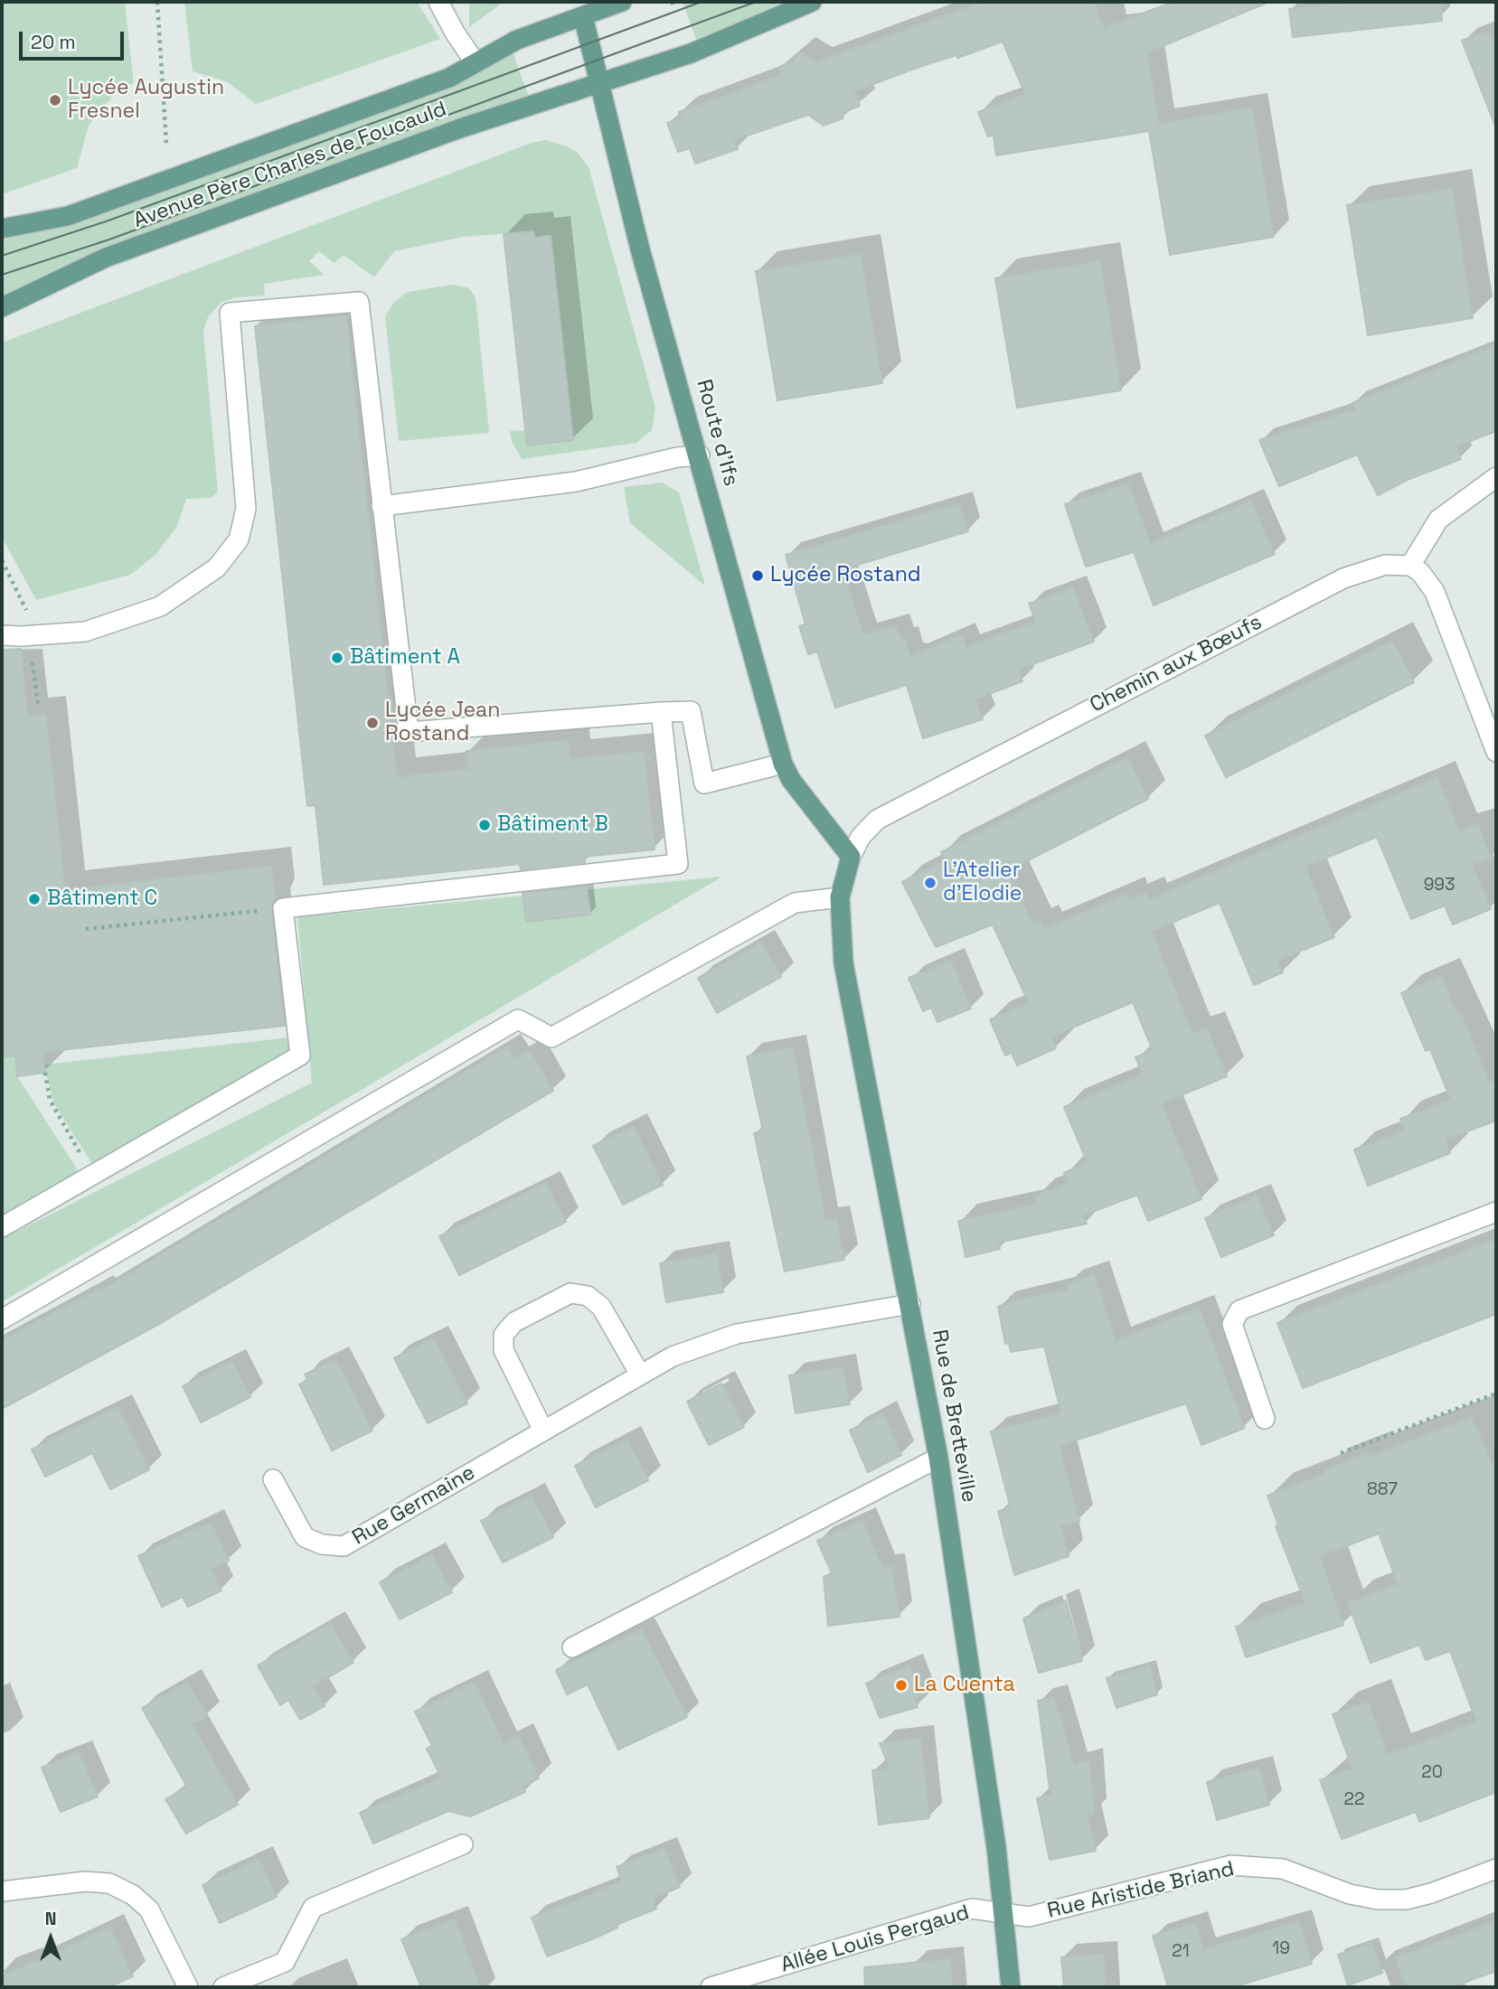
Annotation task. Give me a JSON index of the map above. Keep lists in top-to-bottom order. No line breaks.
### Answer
{"streets":{"main road":["Avenue Père Charles de Foucauld","Route d'Ifs","Rue de Bretteville"],"street":["Chemin aux Bœufs","Rue Germaine","Rue Aristide Briand","Allée Louis Pergaud"]},"crossings":[["Avenue Père Charles de Foucauld","Route d'Ifs"],["Route d'Ifs","Chemin aux Bœufs"],["Route d'Ifs","Rue de Bretteville"],["Chemin aux Bœufs","Rue de Bretteville"],["Rue de Bretteville","Rue Germaine"],["Rue de Bretteville","Rue Aristide Briand"],["Rue de Bretteville","Allée Louis Pergaud"],["Rue Aristide Briand","Allée Louis Pergaud"]],"places":["Lycée Augustin Fresnel","Lycée Rostand","Bâtiment A","Lycée Jean Rostand","Bâtiment B","L'Atelier d'Elodie","Bâtiment C","La Cuenta"],"house_numbers":["993","887","20","22","19","21"],"scale_bar":"20 m","north":"top"}
